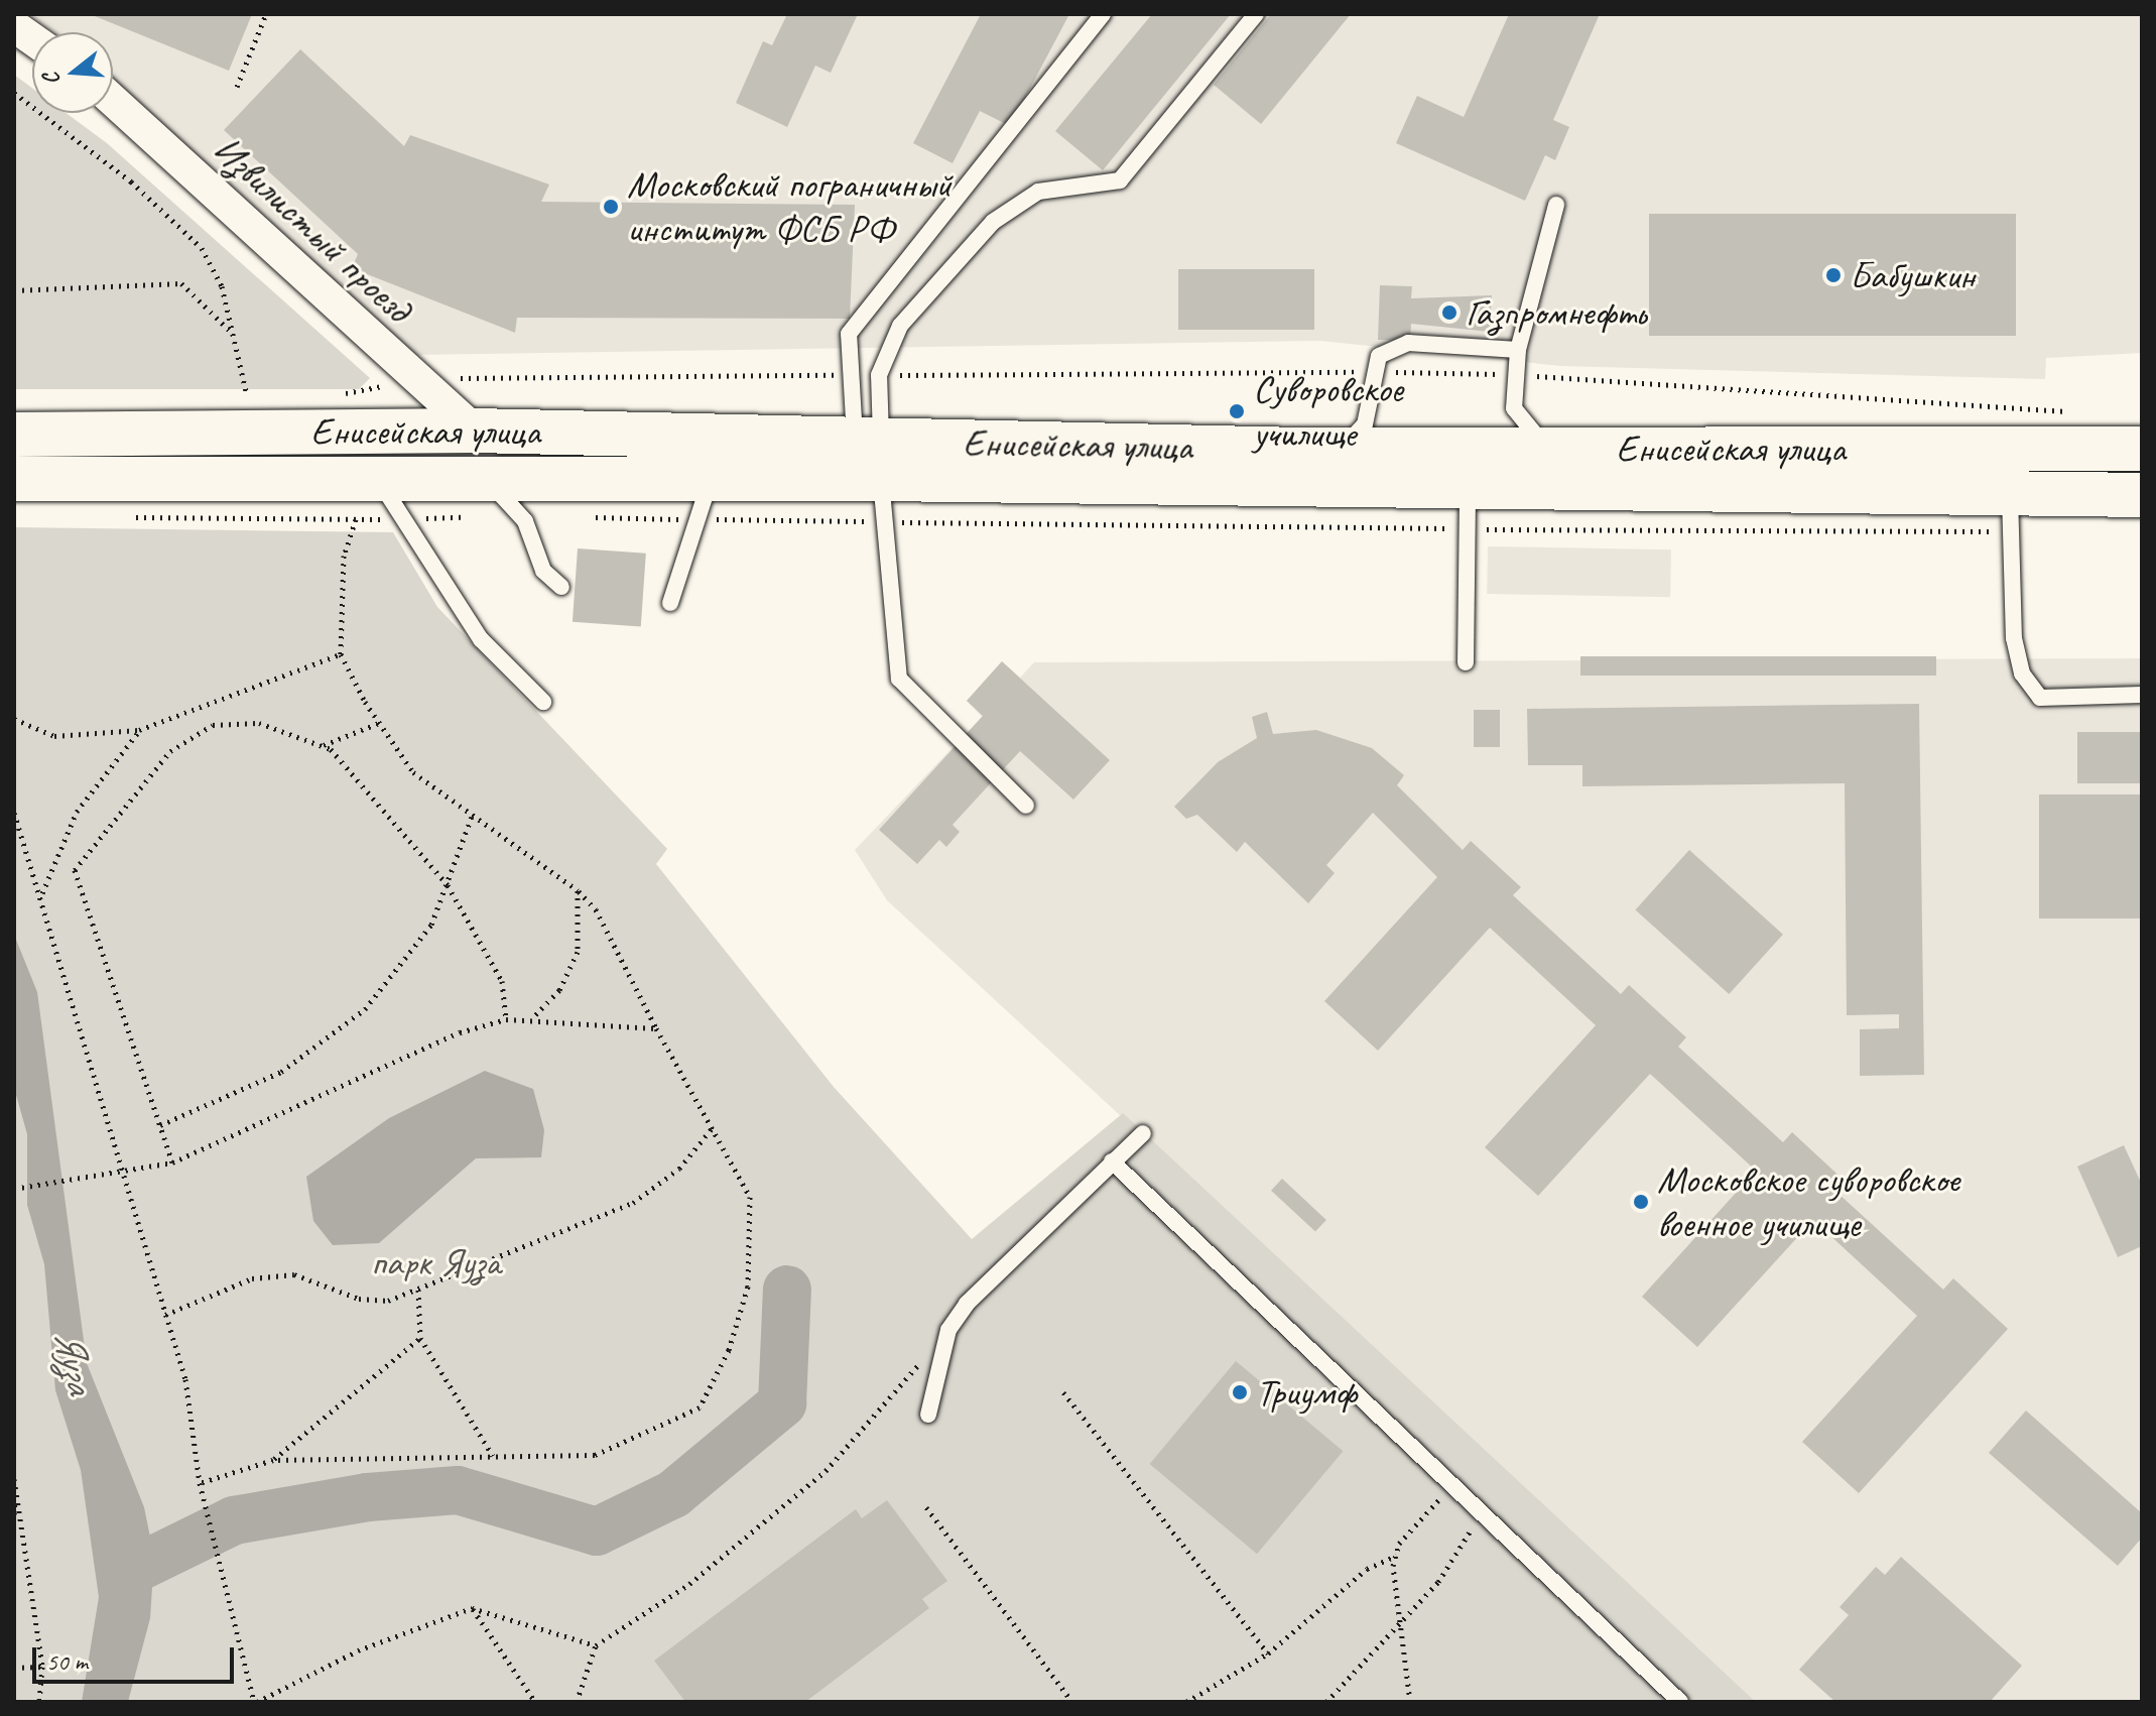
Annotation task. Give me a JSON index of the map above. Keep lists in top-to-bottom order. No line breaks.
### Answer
{"streets":{"main road":["Енисейская улица"],"street":["Извилистый проезд"]},"crossings":[["Извилистый проезд","Енисейская улица"]],"water":["Яуза"],"parks":["парк Яуза"],"places":["Московский пограничный институт ФСБ РФ","Бабушкин","Газпромнефть","Суворовское училище","Московское суворовское военное училище","Триумф"],"scale_bar":"50 m","north":"left"}
